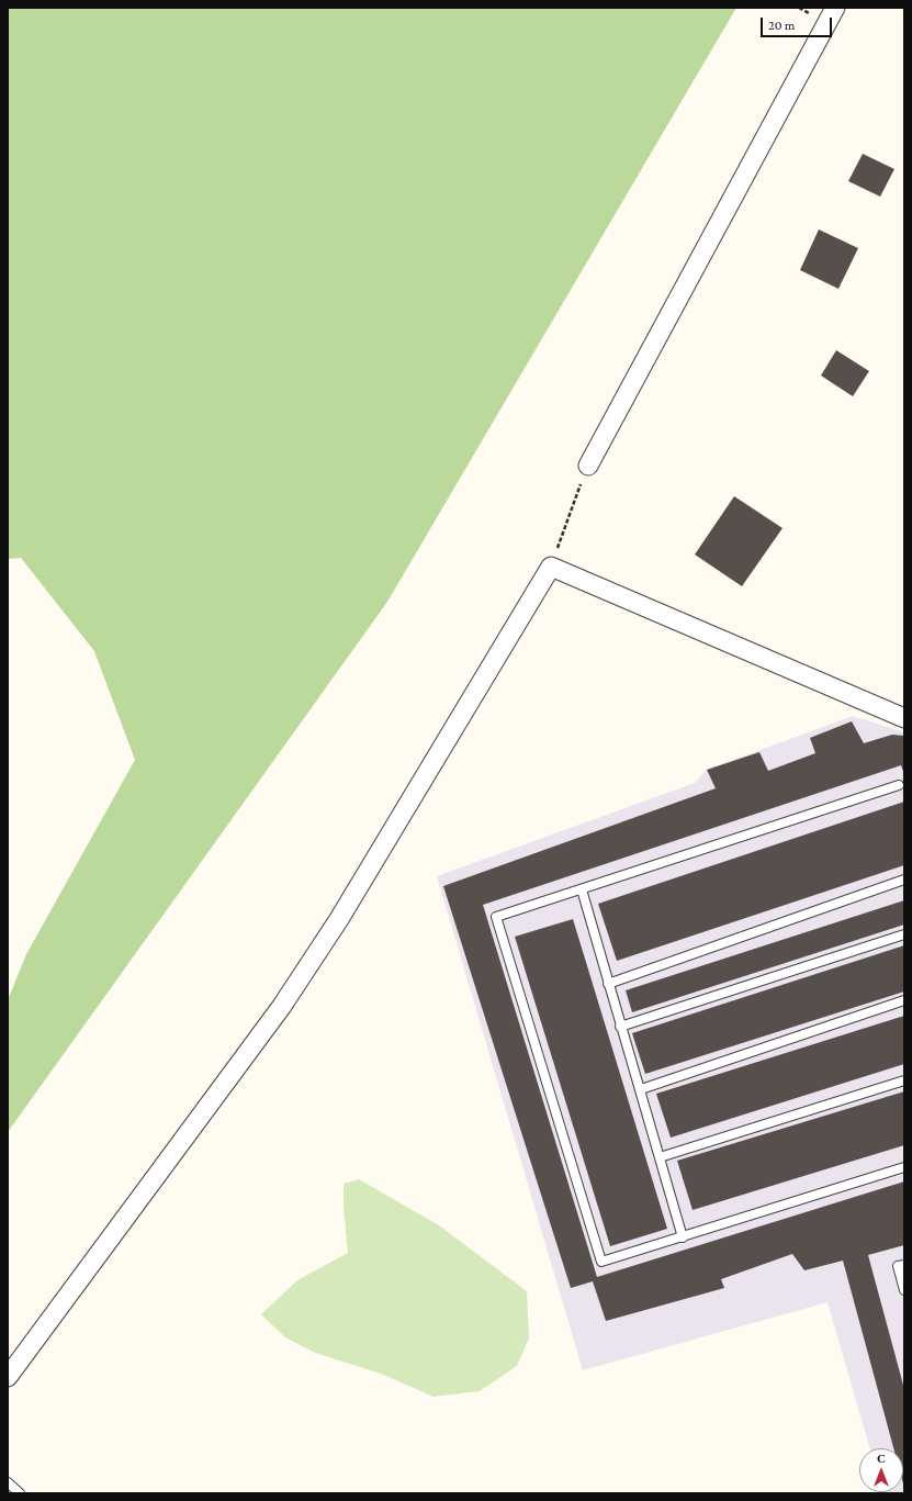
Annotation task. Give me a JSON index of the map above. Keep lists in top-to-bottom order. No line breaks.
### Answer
{"scale_bar":"20 m","north":"top"}
